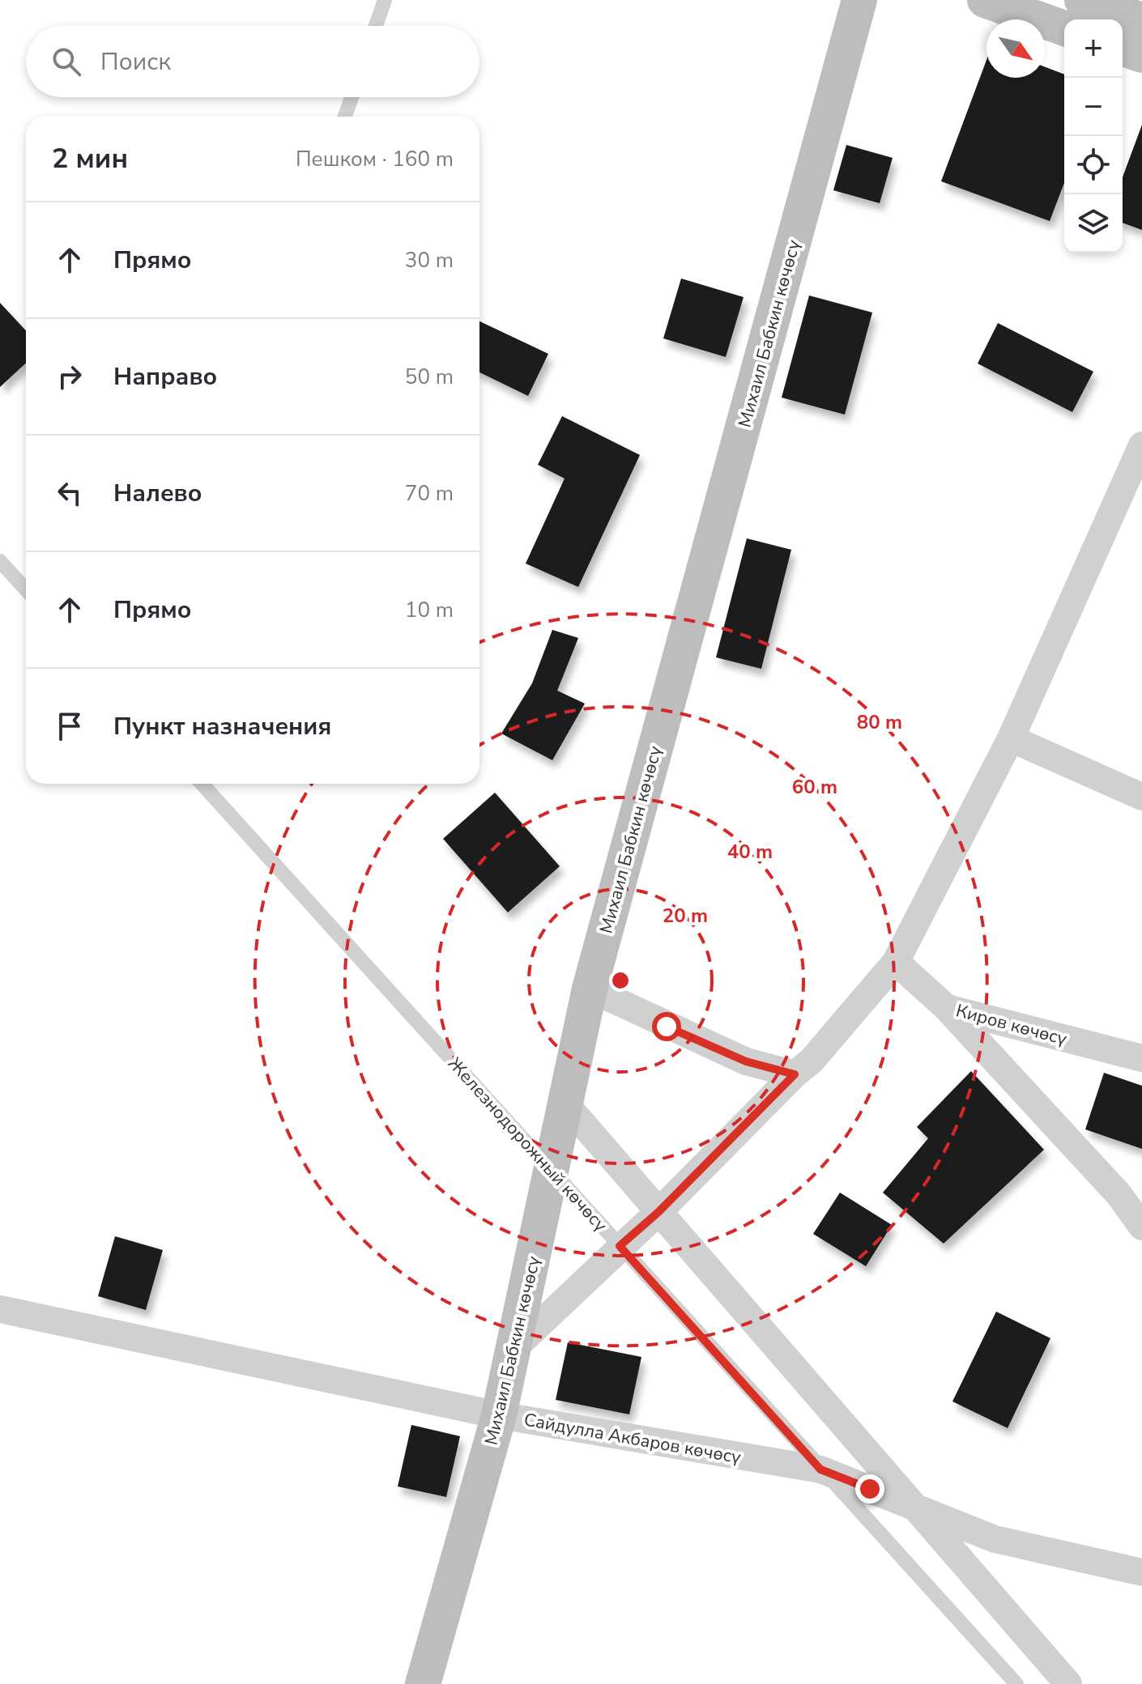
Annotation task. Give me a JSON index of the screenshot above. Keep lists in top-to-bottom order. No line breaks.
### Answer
{"streets":{"main road":["Михаил Бабкин көчөсү"],"street":["Киров көчөсү","Сайдулла Акбаров көчөсү"],"lane":["Железнодорожный көчөсү"]},"crossings":[["Михаил Бабкин көчөсү","Железнодорожный көчөсү"],["Михаил Бабкин көчөсү","Сайдулла Акбаров көчөсү"],["Железнодорожный көчөсү","Сайдулла Акбаров көчөсү"]],"north":"bottom right","page":{"map_buttons":["+","−"],"search":"Поиск","heading":["2 мин","Пешком · 160 m"],"list":[["Прямо","30 m"],["Направо","50 m"],["Налево","70 m"],["Прямо","10 m"],"Пункт назначения"]},"rings":["80 m","60 m","40 m","20 m"]}
